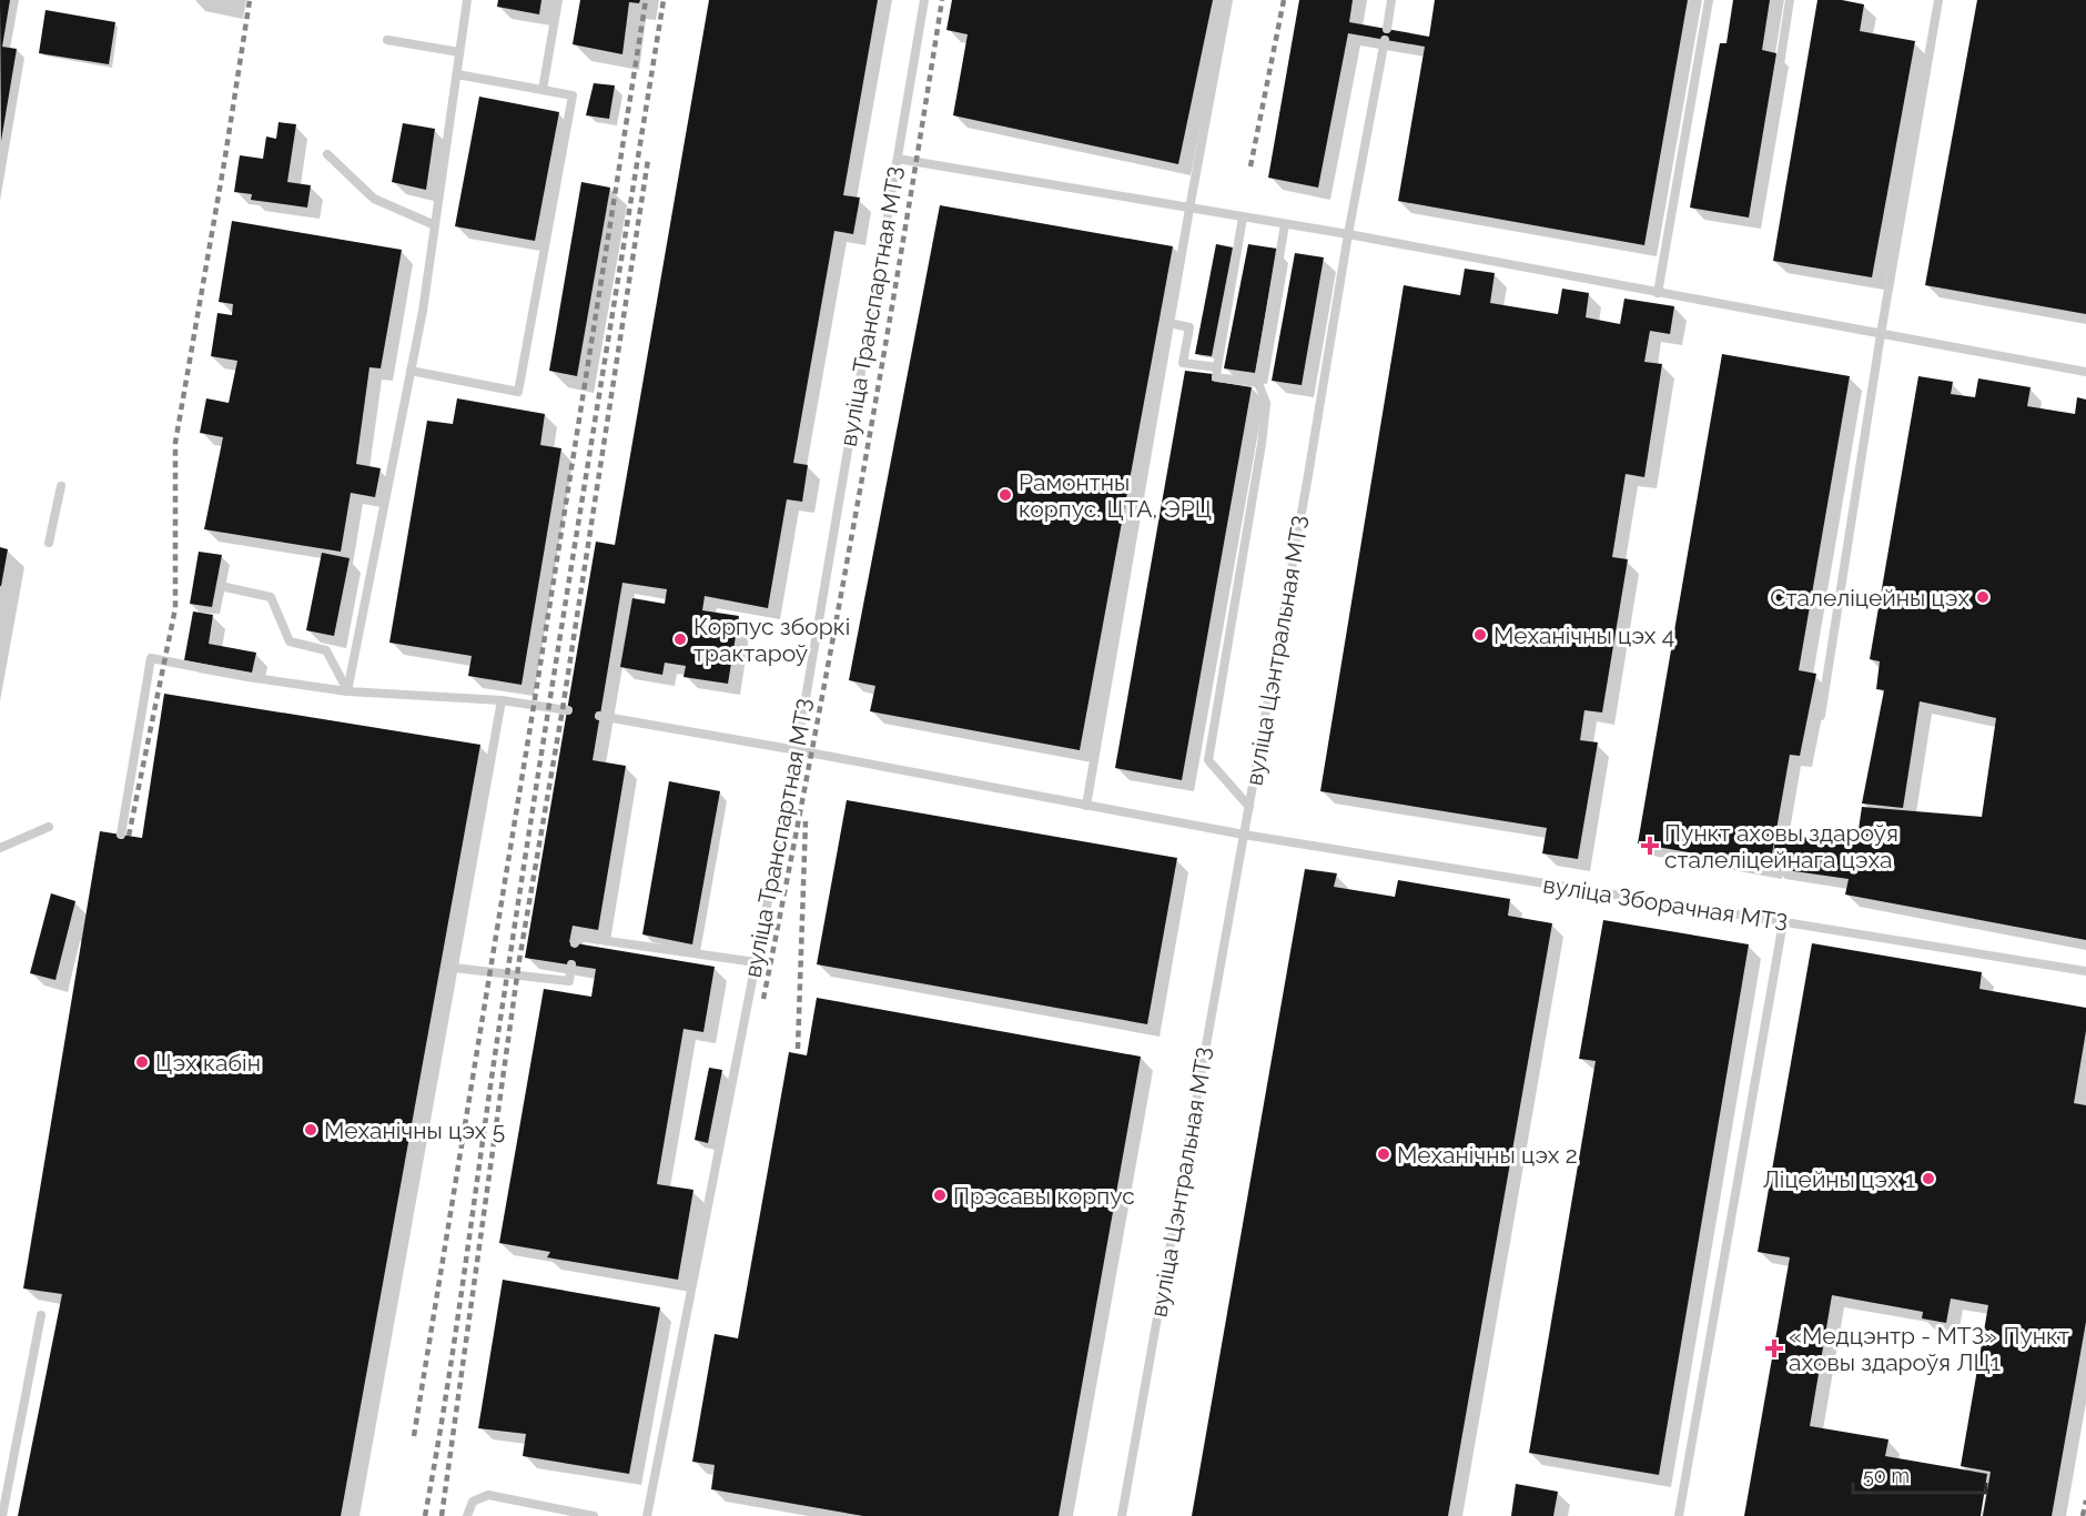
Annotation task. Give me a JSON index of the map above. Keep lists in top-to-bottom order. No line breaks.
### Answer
{"streets":{"lane":["вуліца Транспартная МТЗ","вуліца Цэнтральная МТЗ","вуліца Зборачная МТЗ"]},"crossings":[["вуліца Транспартная МТЗ","вуліца Зборачная МТЗ"],["вуліца Цэнтральная МТЗ","вуліца Зборачная МТЗ"]],"places":{"other":["Рамонтны корпус. ЦТА, ЭРЦ","Сталеліцейны цэх","Механічны цэх 4","Корпус зборкі трактароў","Цэх кабін","Механічны цэх 5","Механічны цэх 2","Ліцейны цэх 1","Прэсавы корпус"],"health":["Пункт аховы здароўя сталеліцейнага цэха","«Медцэнтр - МТЗ» Пункт аховы здароўя ЛЦ1"]},"scale_bar":"50 m"}
